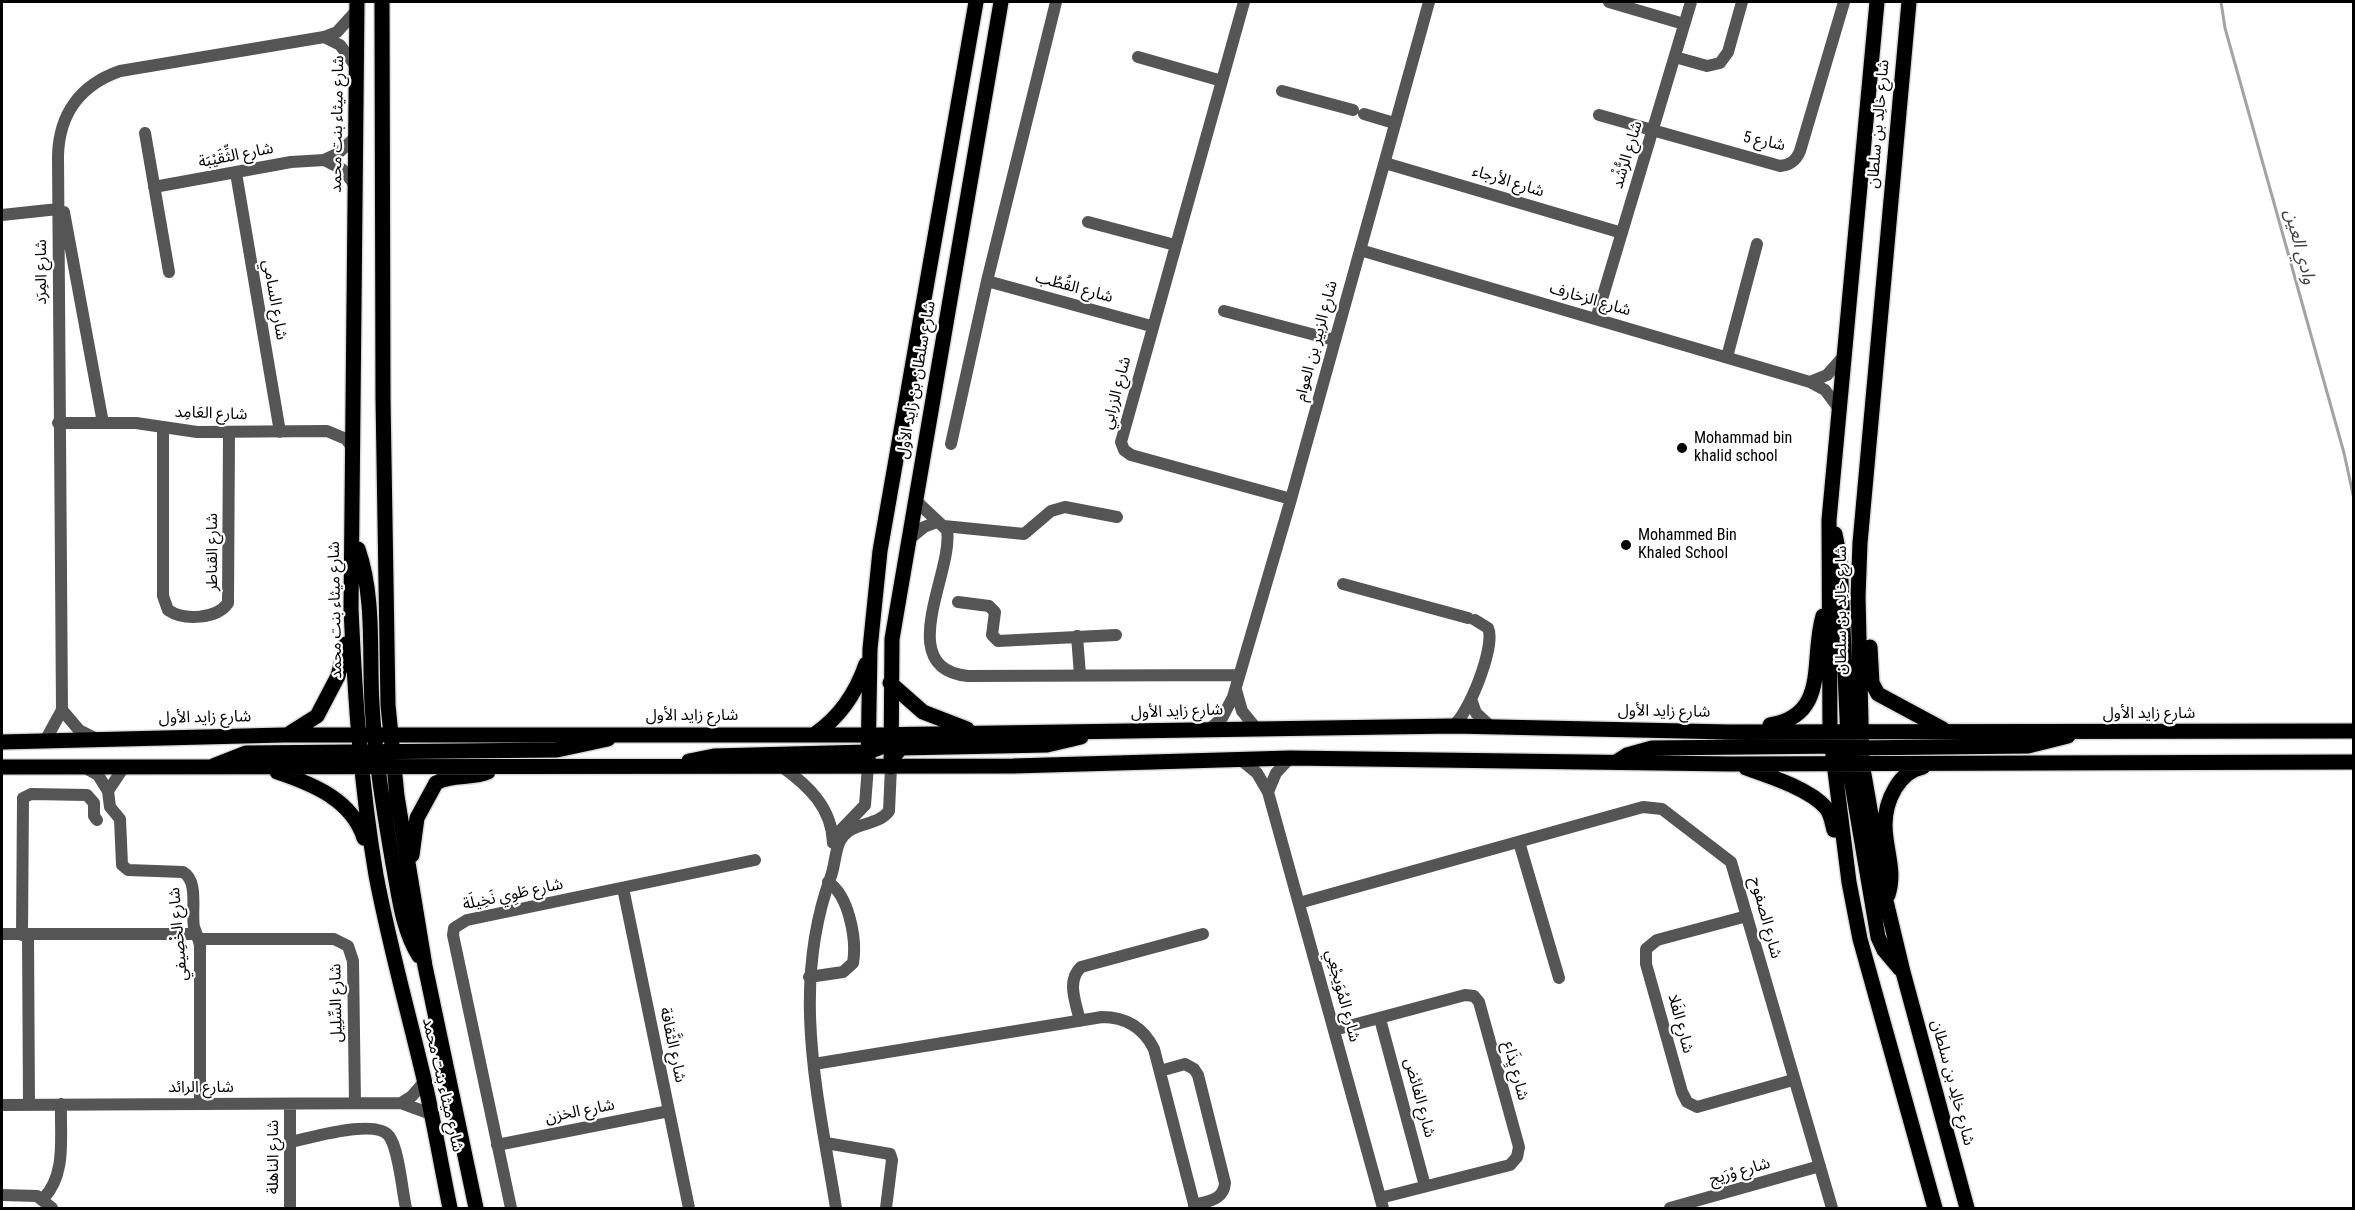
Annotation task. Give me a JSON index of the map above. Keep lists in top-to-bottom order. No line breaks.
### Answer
{"streets":{"main road":["شارع ميثاء بنت محمد","شارع خالِد بن سلطان","شارع سلطان بن زايد الأول","شارع زايد الأول"],"street":["شارع 5","شارع الرُّشْد","شارع الثِّقَيْبَة","شارع الأرجاء","شارع المِرَد","شارع القُطُب","شارع السامي","شارع الزخارف","شارع الزبير بن العوام","شارع الزرابي","شارع العَامِد","شارع القناطر","شارع طَوِي نَخِيلَة","شارع الصفوح","شارع الخْصِيفي","شارع المُوَيجْعِي","شارع السِّلِيل","شارع الفَلا","شارع الثَّقافة","شارع يِذَاع","شارع الرائد","شارع الفائض","شارع الخزن","شارع الناهلة","شارع وْرَيج"]},"crossings":[["شارع ميثاء بنت محمد","شارع المِرَد"],["شارع ميثاء بنت محمد","شارع زايد الأول"],["شارع ميثاء بنت محمد","شارع الرائد"],["شارع خالِد بن سلطان","شارع الزخارف"],["شارع خالِد بن سلطان","شارع زايد الأول"],["شارع 5","شارع الرُّشْد"],["شارع الرُّشْد","شارع الأرجاء"],["شارع الرُّشْد","شارع الزخارف"],["شارع الثِّقَيْبَة","شارع السامي"],["شارع الأرجاء","شارع الزبير بن العوام"],["شارع المِرَد","شارع العَامِد"],["شارع المِرَد","شارع زايد الأول"],["شارع القُطُب","شارع الزرابي"],["شارع السامي","شارع العَامِد"],["شارع الزخارف","شارع الزبير بن العوام"],["شارع الزبير بن العوام","شارع الزرابي"],["شارع الزبير بن العوام","شارع زايد الأول"],["شارع سلطان بن زايد الأول","شارع زايد الأول"],["شارع العَامِد","شارع القناطر"],["شارع طَوِي نَخِيلَة","شارع الثَّقافة"],["شارع طَوِي نَخِيلَة","شارع الخزن"],["شارع الصفوح","شارع المُوَيجْعِي"],["شارع الصفوح","شارع الفَلا"],["شارع الصفوح","شارع وْرَيج"],["شارع الخْصِيفي","شارع السِّلِيل"],["شارع الخْصِيفي","شارع الرائد"],["شارع المُوَيجْعِي","شارع يِذَاع"],["شارع السِّلِيل","شارع الرائد"],["شارع الثَّقافة","شارع الخزن"],["شارع يِذَاع","شارع الفائض"],["شارع الرائد","شارع الناهلة"]],"water":["وادي العين"],"places":["Mohammad bin khalid school","Mohammed Bin Khaled School"]}
